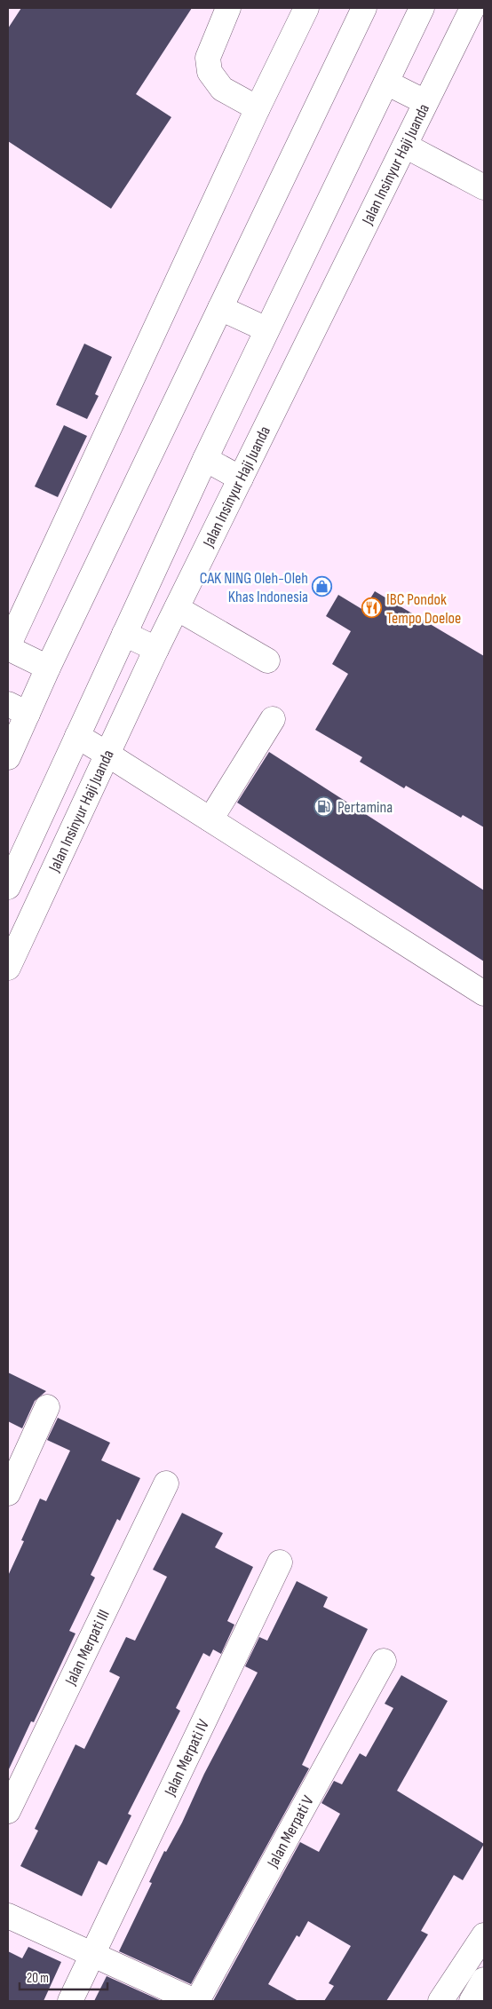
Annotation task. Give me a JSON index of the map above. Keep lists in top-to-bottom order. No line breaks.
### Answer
{"streets":{"main road":["Jalan Insinyur Haji Juanda","Jalan Merpati III","Jalan Merpati IV","Jalan Merpati V"]},"places":{"shop":["CAK NING Oleh-Oleh Khas Indonesia"],"restaurant":["IBC Pondok Tempo Doeloe"],"fuel station":["Pertamina"]},"scale_bar":"20 m"}
